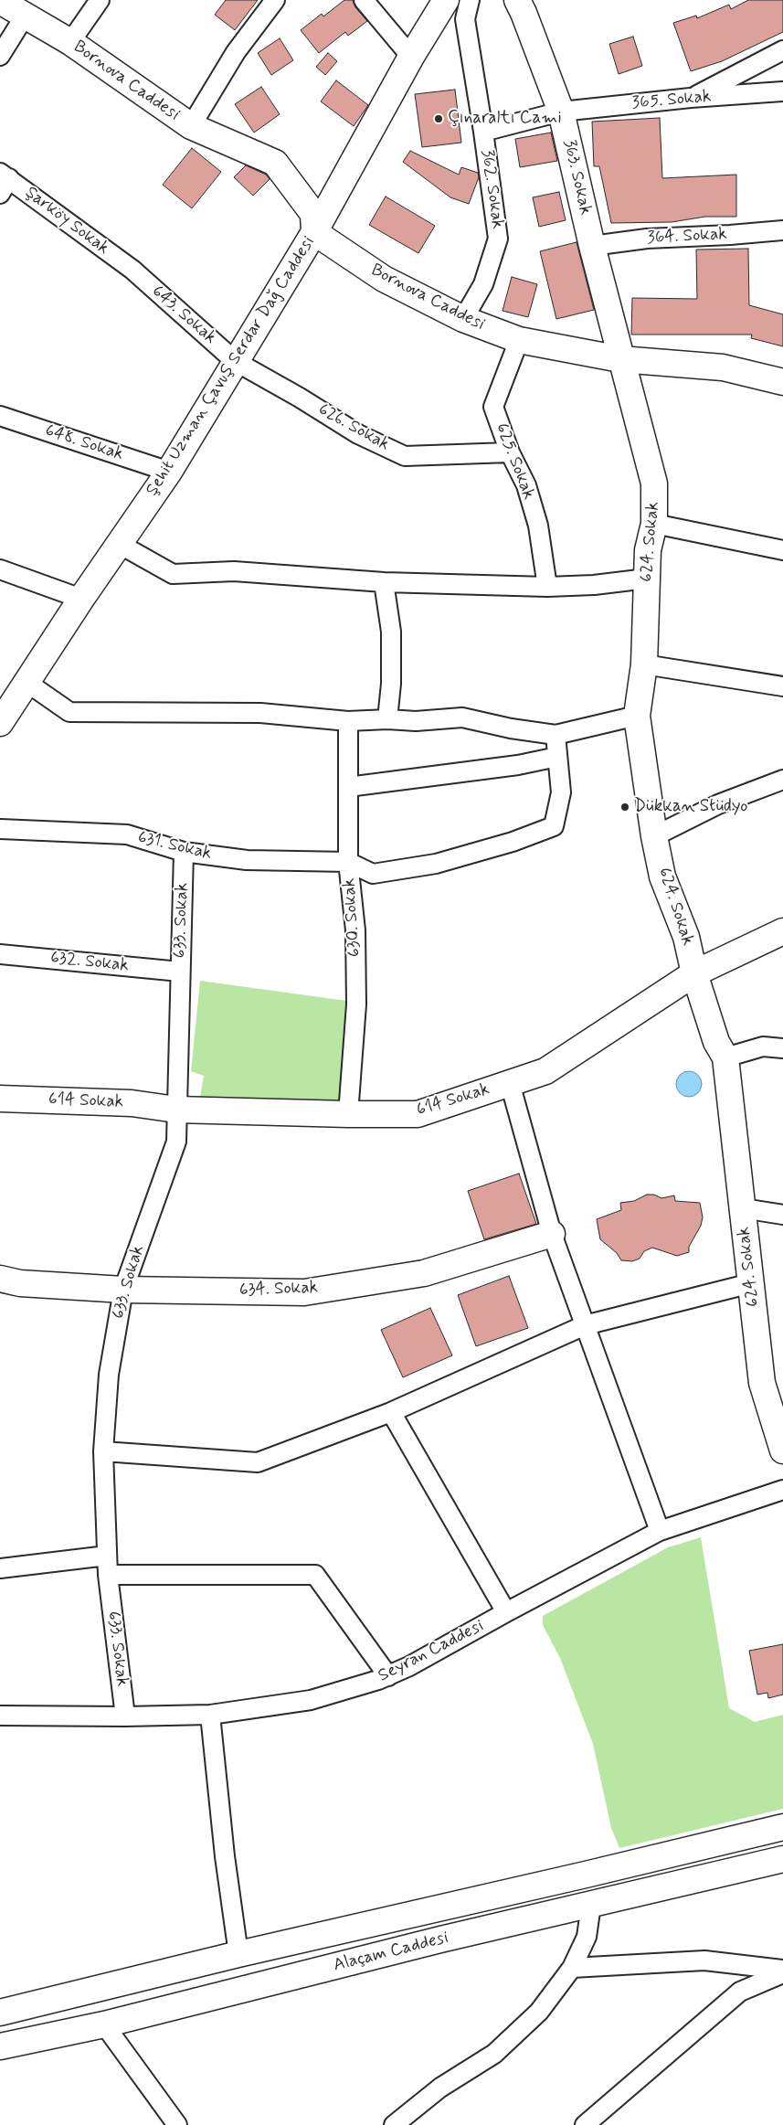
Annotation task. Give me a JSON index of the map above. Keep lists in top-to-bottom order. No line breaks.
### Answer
{"streets":{"street":["Bornova Caddesi","365. Sokak","363. Sokak","362. Sokak","Şarköy Sokak","364. Sokak","643. Sokak","Şehit Uzman Çavuş Serdar Dağ Caddesi","626. Sokak","648. Sokak","625. Sokak","624. Sokak","631. Sokak","630. Sokak","633. Sokak","632. Sokak","614 Sokak","634. Sokak","Seyran Caddesi","Alaçam Caddesi"]},"crossings":[["Bornova Caddesi","363. Sokak"],["Bornova Caddesi","362. Sokak"],["Bornova Caddesi","Şehit Uzman Çavuş Serdar Dağ Caddesi"],["Bornova Caddesi","625. Sokak"],["Bornova Caddesi","624. Sokak"],["365. Sokak","363. Sokak"],["365. Sokak","362. Sokak"],["363. Sokak","364. Sokak"],["363. Sokak","624. Sokak"],["Şarköy Sokak","643. Sokak"],["643. Sokak","Şehit Uzman Çavuş Serdar Dağ Caddesi"],["643. Sokak","626. Sokak"],["Şehit Uzman Çavuş Serdar Dağ Caddesi","626. Sokak"],["Şehit Uzman Çavuş Serdar Dağ Caddesi","648. Sokak"],["626. Sokak","625. Sokak"],["624. Sokak","614 Sokak"],["631. Sokak","630. Sokak"],["631. Sokak","633. Sokak"],["630. Sokak","614 Sokak"],["633. Sokak","632. Sokak"],["633. Sokak","614 Sokak"],["633. Sokak","634. Sokak"],["633. Sokak","Seyran Caddesi"]],"places":["Çınaraltı Cami","Dükkan Stüdyo"]}
